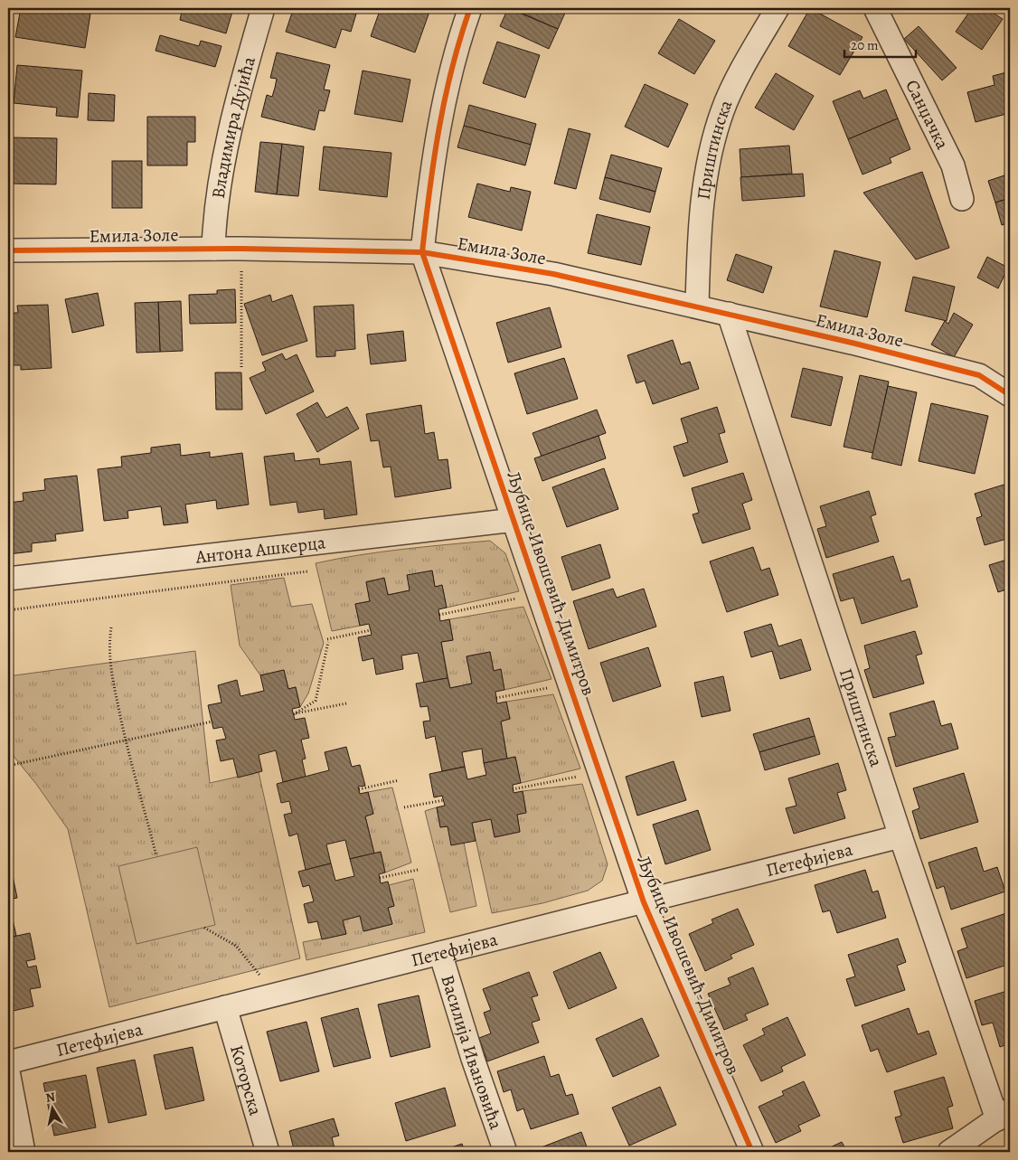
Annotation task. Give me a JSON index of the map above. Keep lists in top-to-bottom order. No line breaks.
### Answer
{"streets":{"street":["Санџачка","Владимира Дујића","Приштинска","Емила Золе","Антона Ашкерца","Љубице Ивошевић-Димитров","Петефијева","Василија Ивановића","Которска"]},"crossings":[["Владимира Дујића","Емила Золе"],["Приштинска","Емила Золе"],["Приштинска","Петефијева"],["Емила Золе","Љубице Ивошевић-Димитров"],["Антона Ашкерца","Љубице Ивошевић-Димитров"],["Љубице Ивошевић-Димитров","Петефијева"],["Петефијева","Василија Ивановића"],["Петефијева","Которска"]],"scale_bar":"20 m","north":"top"}
